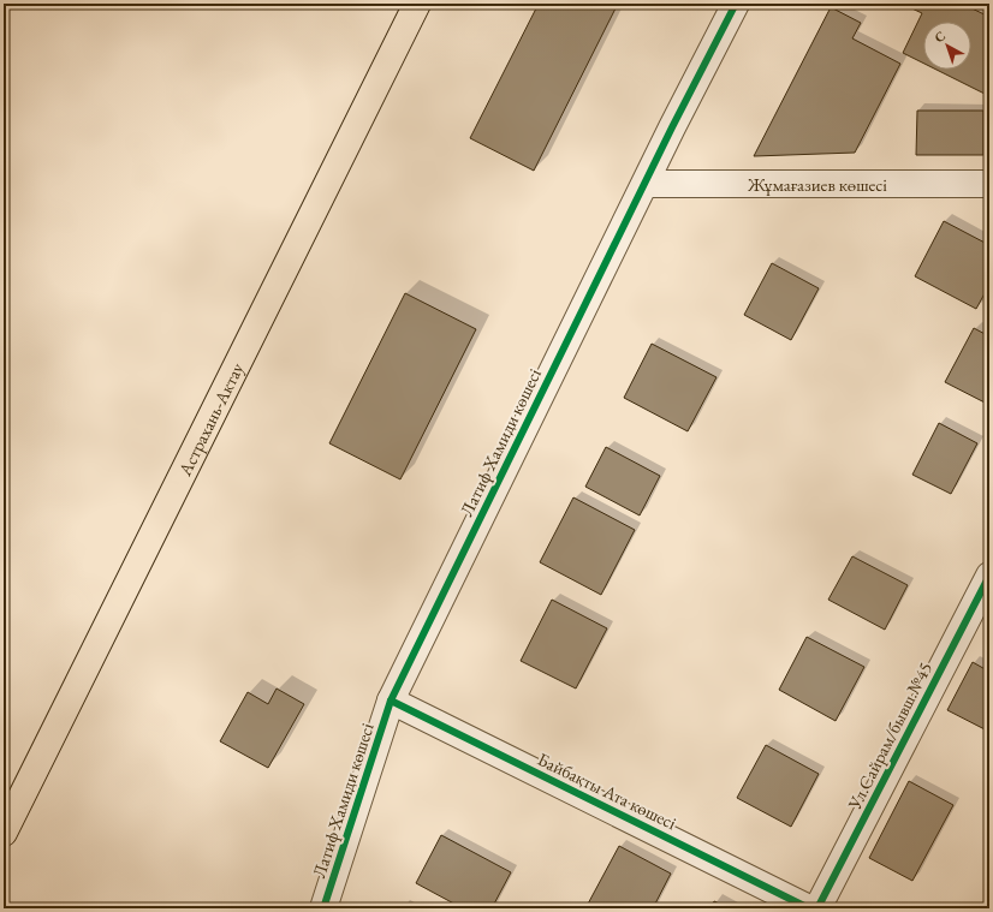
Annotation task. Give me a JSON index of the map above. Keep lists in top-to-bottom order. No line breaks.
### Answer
{"streets":{"highway":["Астрахань-Актау"],"street":["Жұмағазиев көшесі","Латиф Хамиди көшесі","Ул.Сайрам/бывш.№45","Байбақты Ата көшесі"]},"crossings":[["Жұмағазиев көшесі","Латиф Хамиди көшесі"],["Латиф Хамиди көшесі","Байбақты Ата көшесі"]],"north":"top left"}
